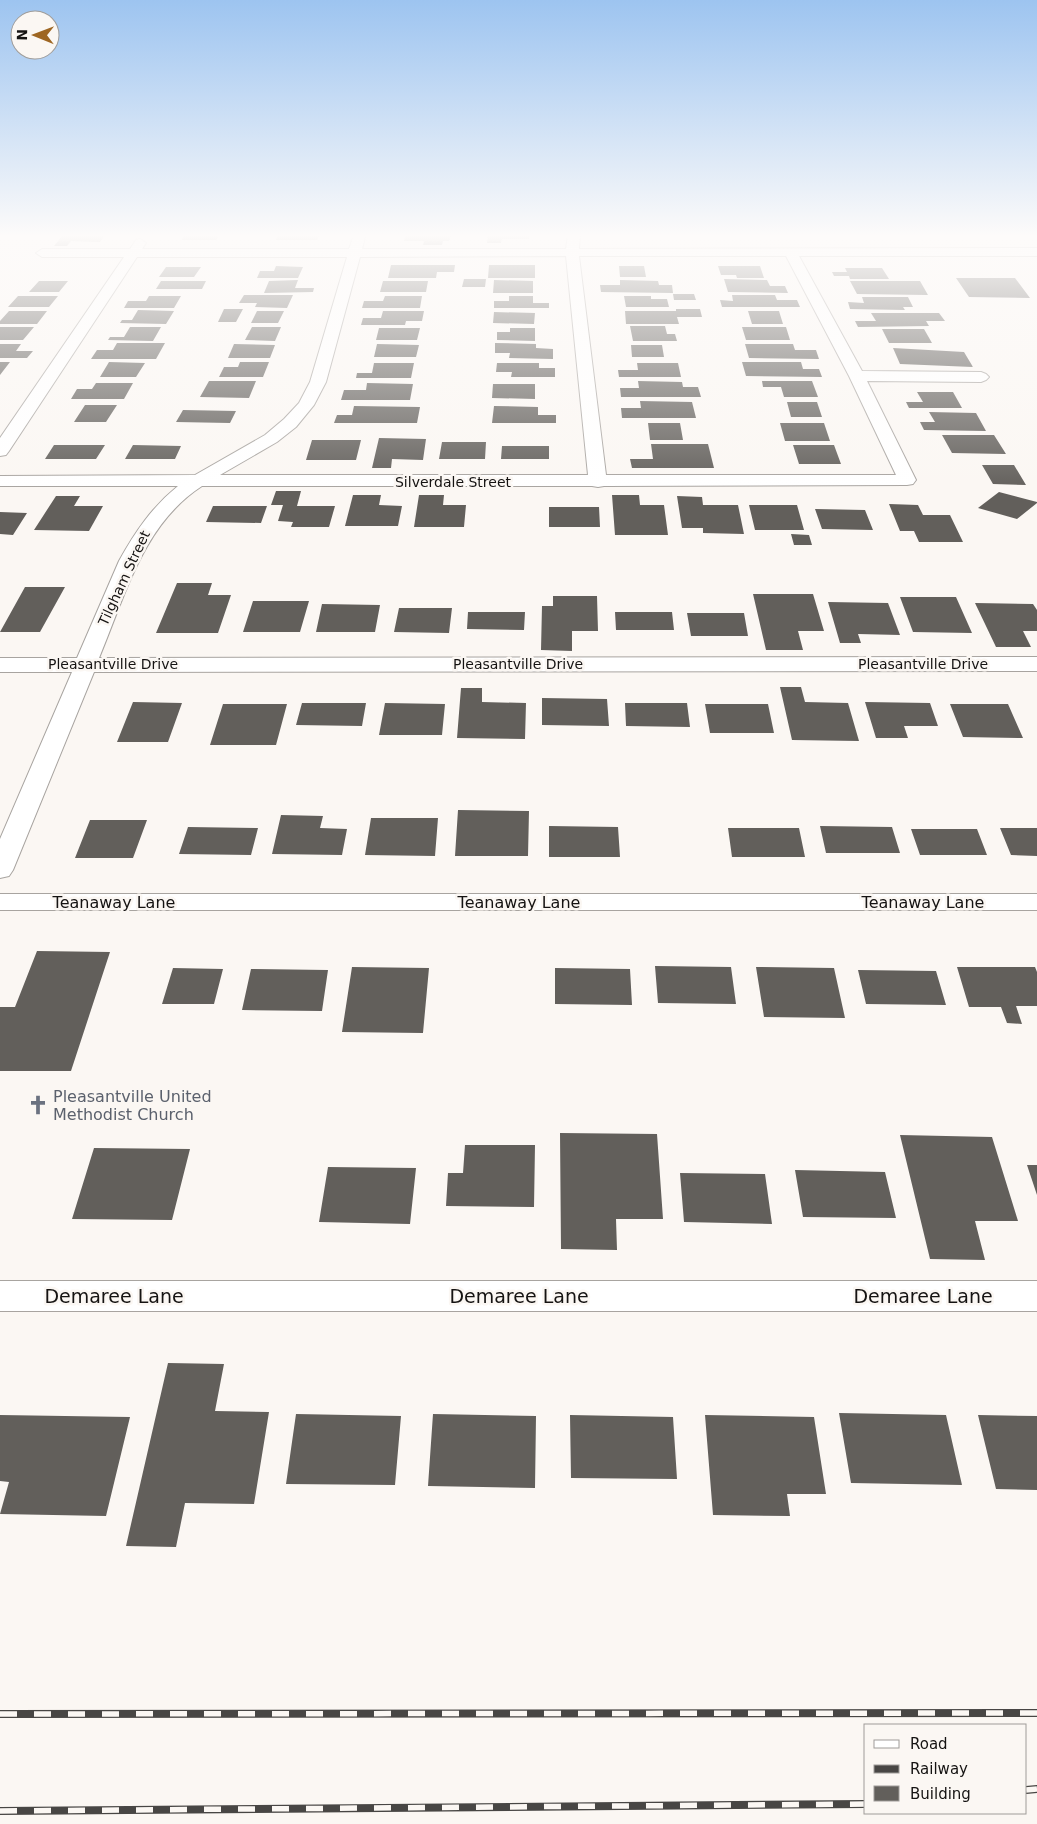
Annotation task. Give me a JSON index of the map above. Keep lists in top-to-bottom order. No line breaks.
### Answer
{"streets":{"street":["Silverdale Street","Tilgham Street","Pleasantville Drive","Teanaway Lane","Demaree Lane"]},"crossings":[["Silverdale Street","Tilgham Street"],["Tilgham Street","Pleasantville Drive"]],"places":{"church":["Pleasantville United Methodist Church"]},"legend":["Road","Railway","Building"],"north":"left"}
